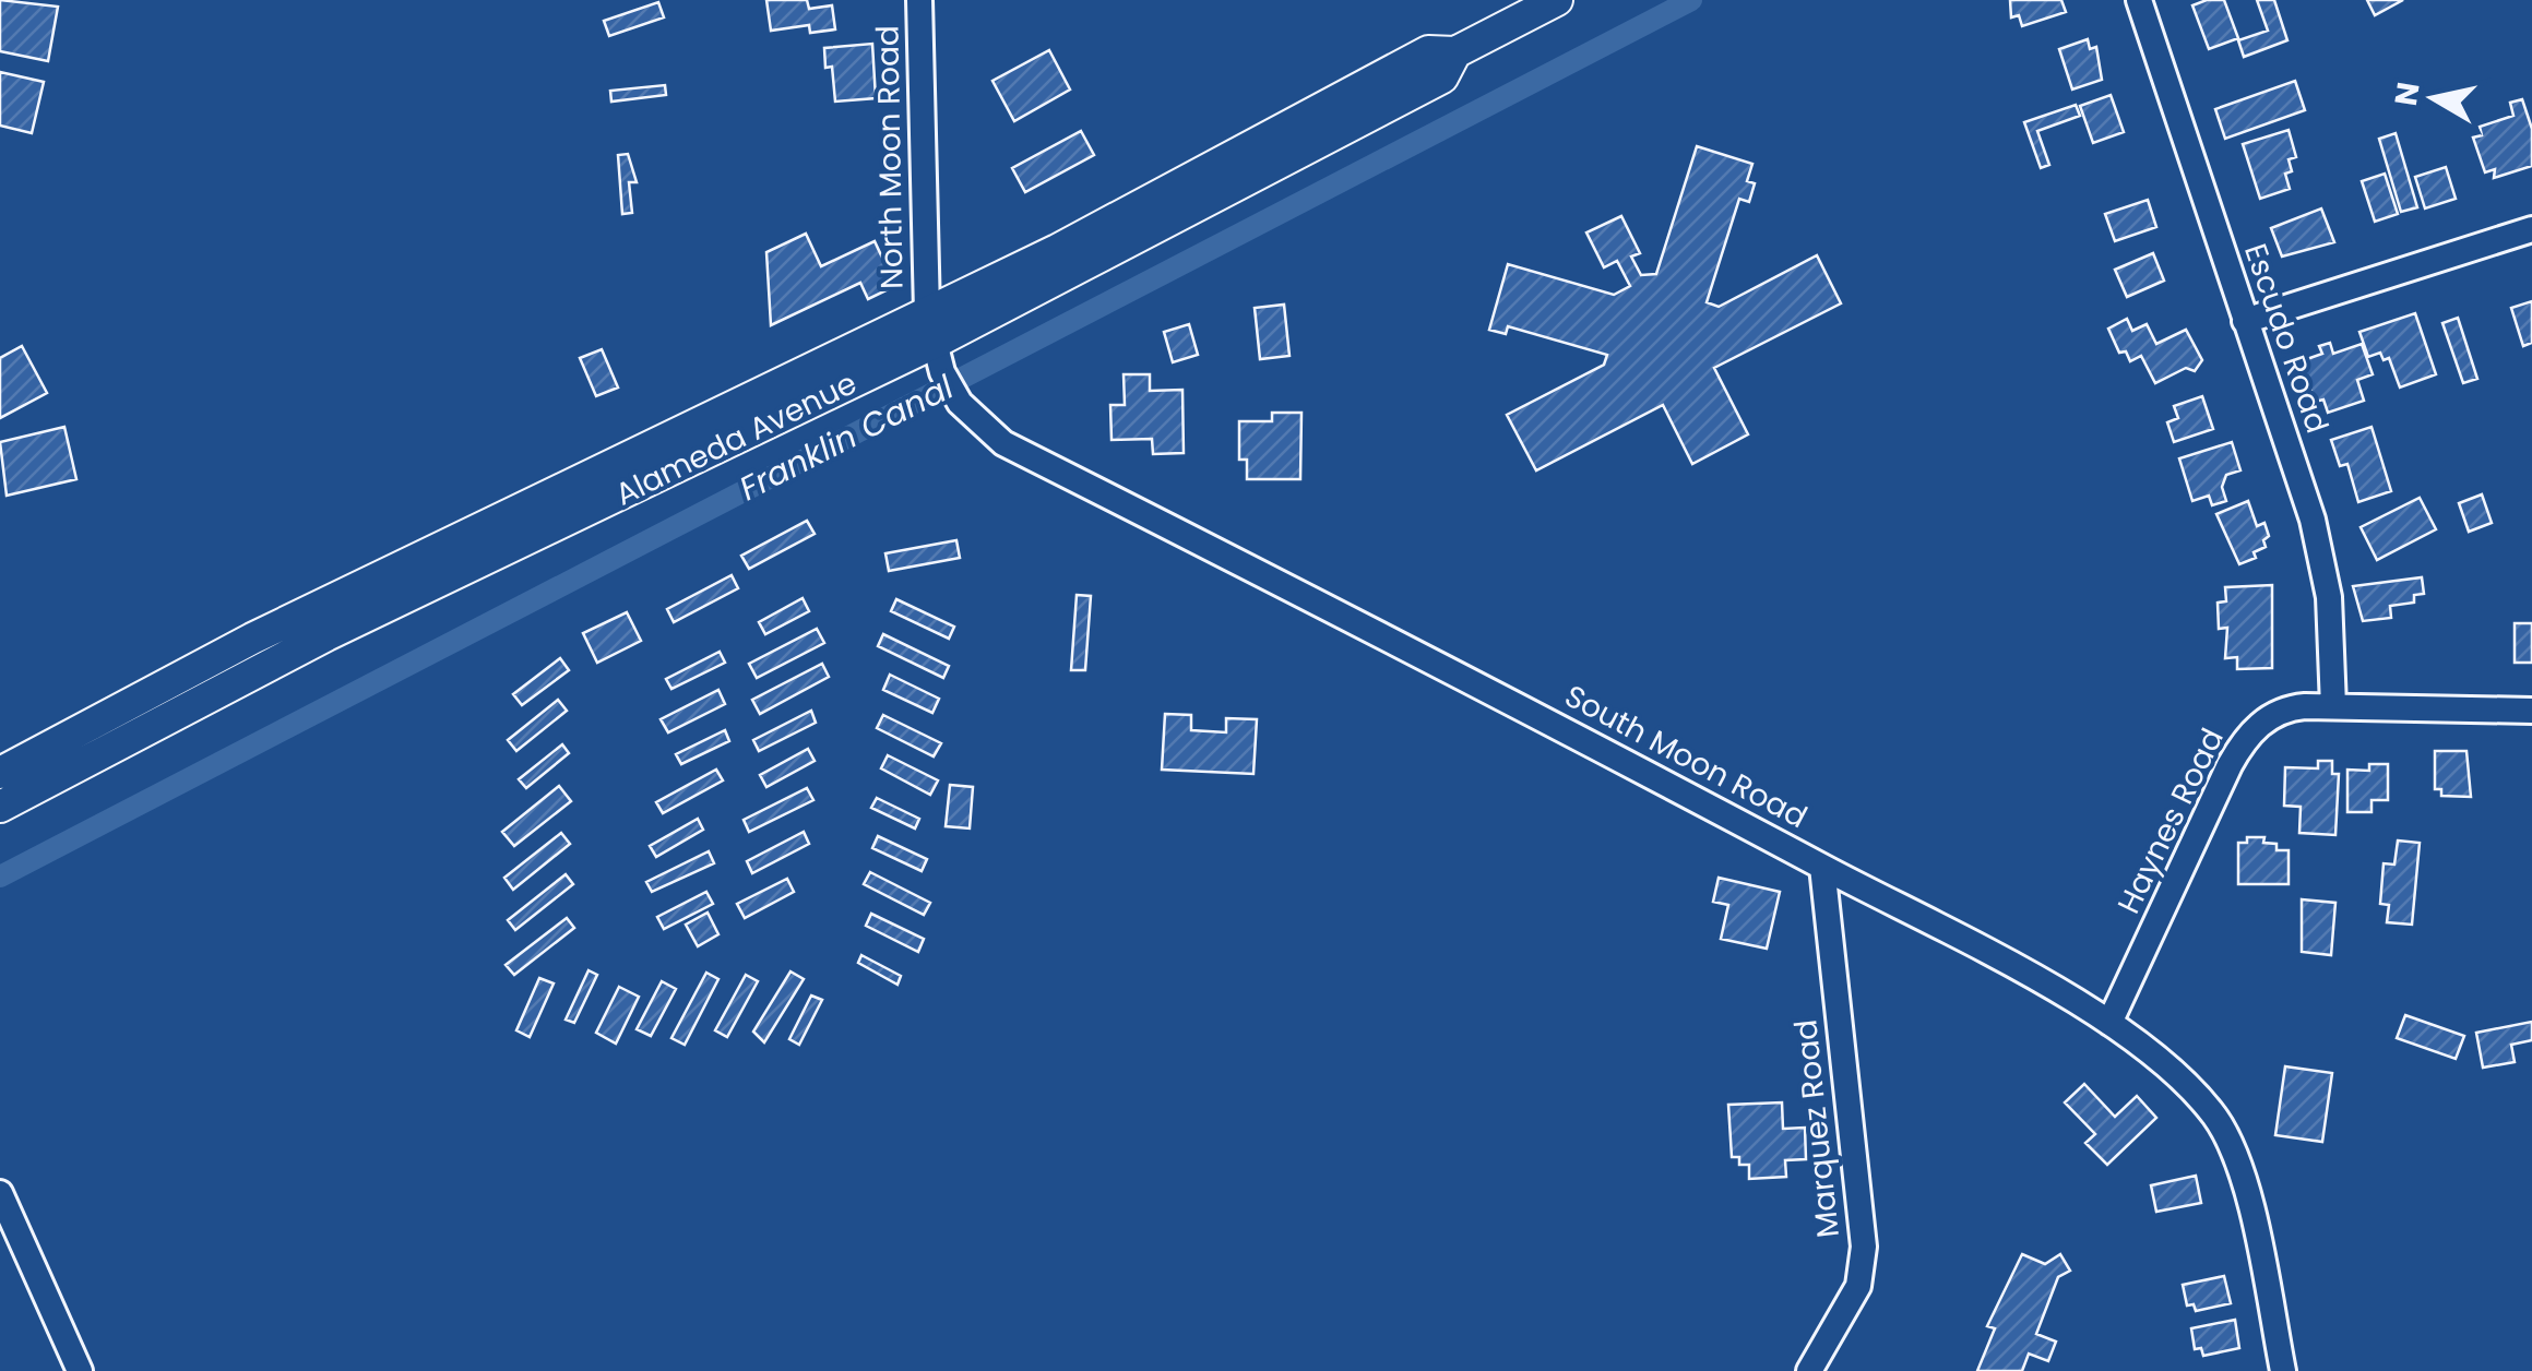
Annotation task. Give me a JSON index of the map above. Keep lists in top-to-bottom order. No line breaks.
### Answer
{"streets":{"main road":["Alameda Avenue"],"street":["North Moon Road","Escudo Road","South Moon Road","Haynes Road","Marquez Road"]},"crossings":[["North Moon Road","Alameda Avenue"],["North Moon Road","South Moon Road"],["Escudo Road","Haynes Road"],["Alameda Avenue","South Moon Road"],["South Moon Road","Haynes Road"],["South Moon Road","Marquez Road"]],"water":["Franklin Canal"],"north":"left"}
